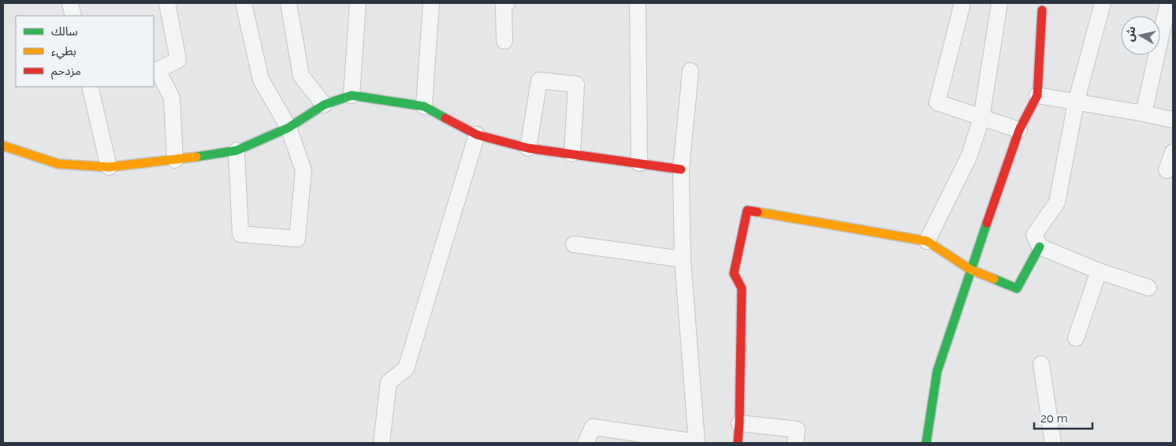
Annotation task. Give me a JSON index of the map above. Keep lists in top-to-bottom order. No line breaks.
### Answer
{"legend":["سالك","بطيء","مزدحم"],"scale_bar":"20 m","north":"left"}
